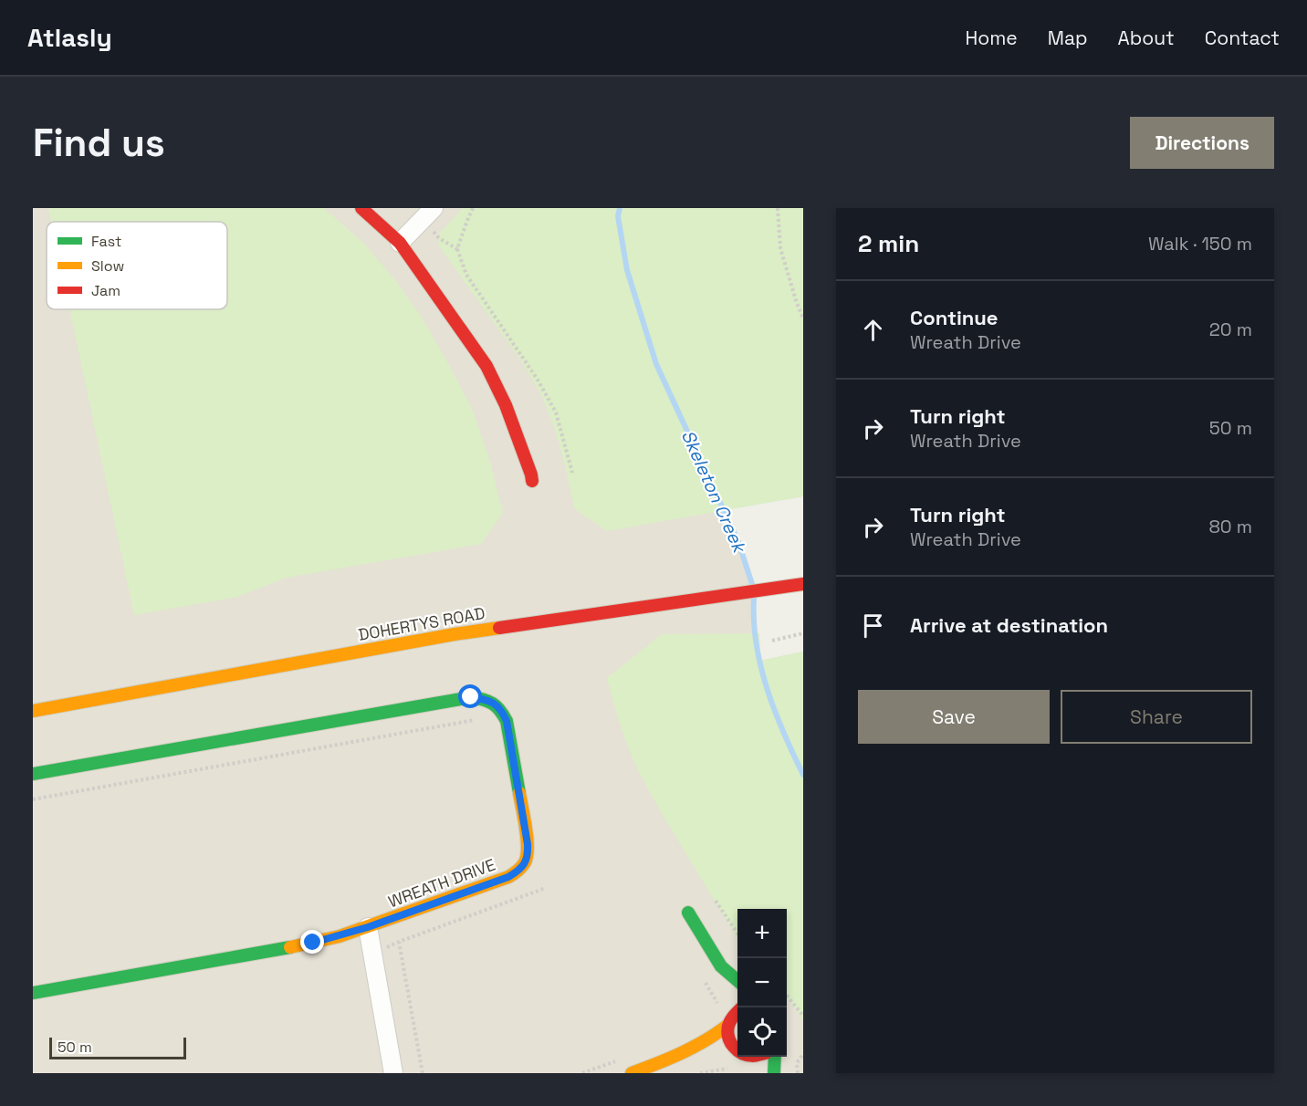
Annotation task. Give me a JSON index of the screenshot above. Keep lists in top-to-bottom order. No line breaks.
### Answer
{"streets":{"street":["DOHERTYS ROAD","WREATH DRIVE"]},"water":["Skeleton Creek"],"legend":["Fast","Slow","Jam"],"scale_bar":"50 m","page":{"header":"Atlasly","nav":["Home","Map","About","Contact"],"buttons":["Directions",["Save","Share"]],"title":"Find us","heading":["2 min","Walk · 150 m"],"list":[["Continue","Wreath Drive","20 m"],["Turn right","Wreath Drive","50 m"],["Turn right","Wreath Drive","80 m"],"Arrive at destination"],"map_buttons":["+","−"],"scale":"50 m"}}
